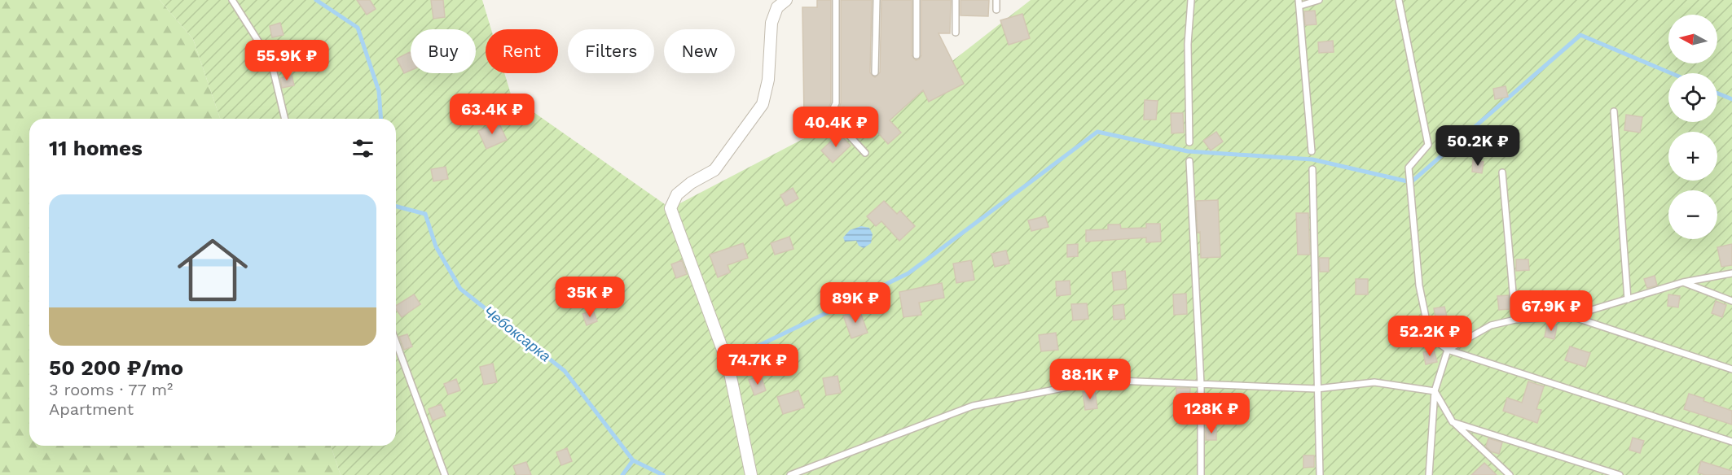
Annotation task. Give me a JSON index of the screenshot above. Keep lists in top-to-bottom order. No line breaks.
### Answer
{"water":["Чебоксарка"],"north":"left","page":{"map_buttons":["+","−"],"chip":["Buy","Rent","Filters","New"],"price":["55.9K ₽","63.4K ₽","40.4K ₽","50.2K ₽","35K ₽","89K ₽","67.9K ₽","52.2K ₽","74.7K ₽","88.1K ₽","128K ₽"],"heading":"11 homes","list":[{"name":"50 200 ₽/mo","note":"3 rooms · 77 m² · Apartment"}]}}
